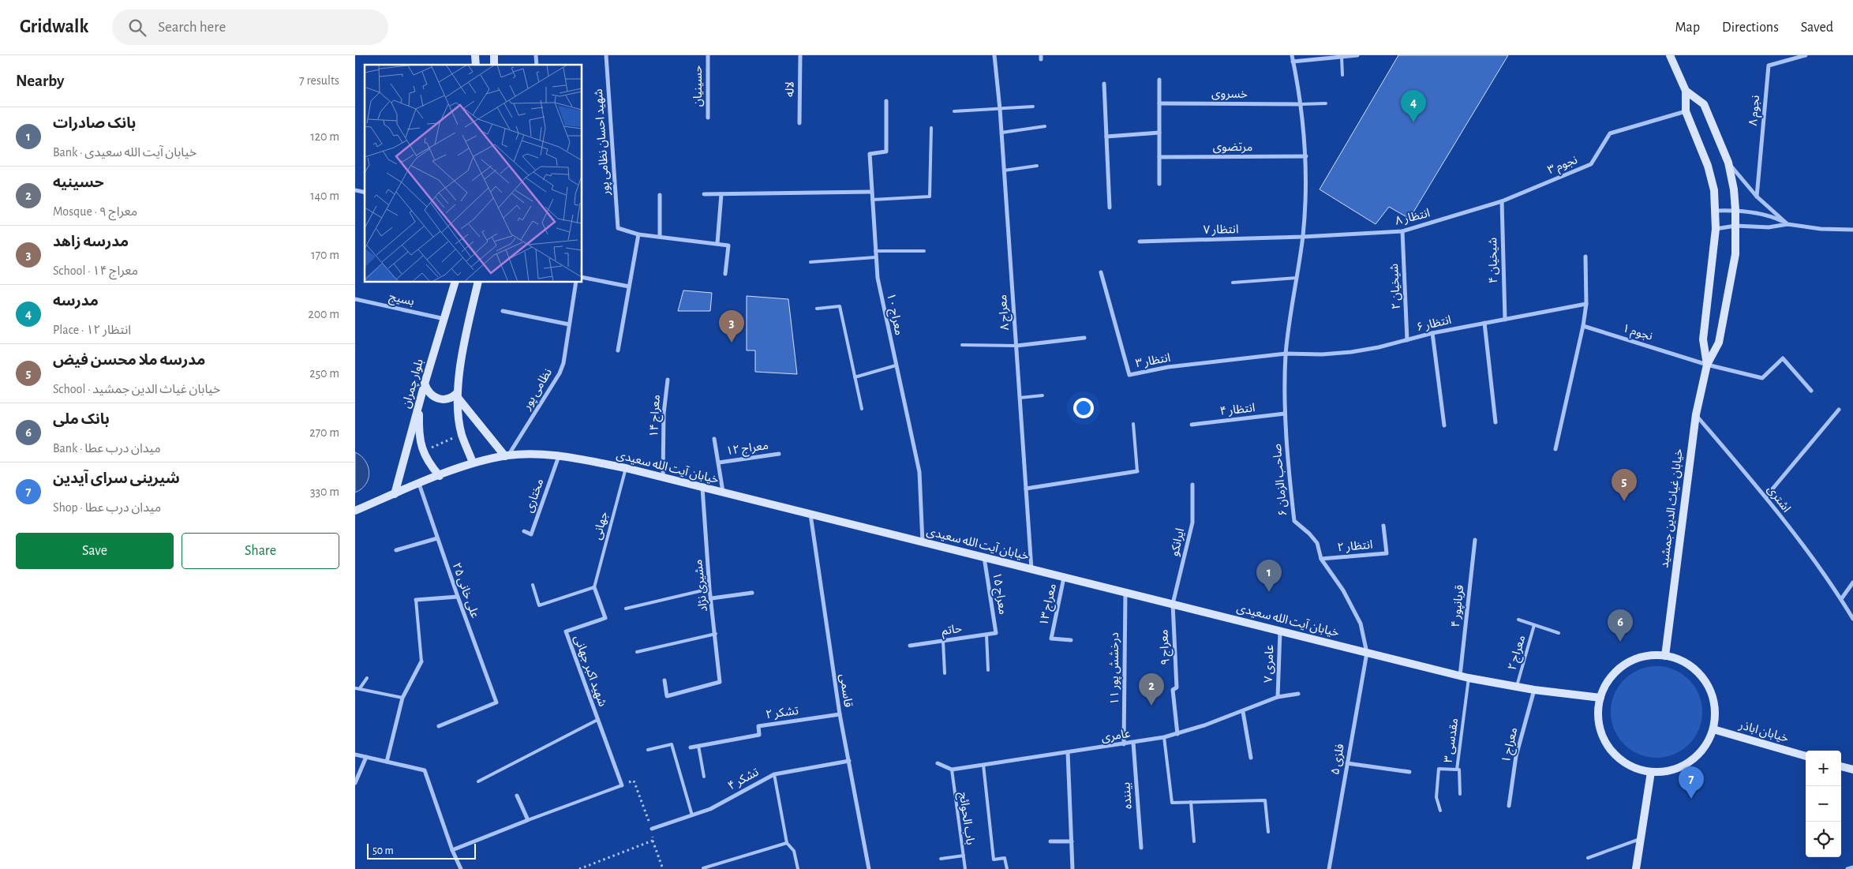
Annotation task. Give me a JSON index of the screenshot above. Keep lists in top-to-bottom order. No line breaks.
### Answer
{"streets":{"main road":["بلوار چمران","خیابان آیت الله سعیدی","خیابان غیاث الدین جمشید","خیابان اباذر"],"street":["حسینیان","لاله","خسروی","نجوم ۸","شهید احسان نظامی پور","مرتضوی","نجوم ۳","انتظار ۸","انتظار ۷","شیخیان ۴","شیخیان ۲","بسیج","معراج ۸","معراج ۱۰","انتظار ۶","نجوم ۱","انتظار ۳","نظامی پور","انتظار ۴","معراج ۱۴","معراج ۱۲","صاحب الزمان ۶","مختاری","اشتری","ایرانکو","انتظار ۲","مشیری نژاد","علی خانی ۲۵","معراج ۱۵","معراج ۱۳","قربانپور ۴","حاتم","معراج ۹","عامری ۷","درخشش پور ۱۱","شهید اکبر جهانی","قاسمی","تشکر ۲","عامری","معراج ۱","فلزی ۵","تشکر ۴","بیننده"],"lane":["جهانی","معراج ۲","مقدسی ۳","باب الحوائج"]},"crossings":[["خسروی","صاحب الزمان ۶"],["مرتضوی","صاحب الزمان ۶"],["نجوم ۳","انتظار ۸"],["نجوم ۳","شیخیان ۴"],["نجوم ۳","خیابان غیاث الدین جمشید"],["انتظار ۸","انتظار ۷"],["انتظار ۸","شیخیان ۴"],["انتظار ۸","شیخیان ۲"],["انتظار ۸","صاحب الزمان ۶"],["انتظار ۷","صاحب الزمان ۶"],["شیخیان ۴","انتظار ۶"],["شیخیان ۲","انتظار ۶"],["بسیج","بلوار چمران"],["معراج ۸","خیابان آیت الله سعیدی"],["معراج ۱۰","خیابان آیت الله سعیدی"],["انتظار ۶","انتظار ۳"],["انتظار ۶","صاحب الزمان ۶"],["نجوم ۱","خیابان غیاث الدین جمشید"],["انتظار ۳","صاحب الزمان ۶"],["بلوار چمران","خیابان آیت الله سعیدی"],["نظامی پور","خیابان آیت الله سعیدی"],["انتظار ۴","صاحب الزمان ۶"],["معراج ۱۴","خیابان آیت الله سعیدی"],["معراج ۱۲","خیابان آیت الله سعیدی"],["خیابان آیت الله سعیدی","صاحب الزمان ۶"],["خیابان آیت الله سعیدی","مختاری"],["خیابان آیت الله سعیدی","خیابان غیاث الدین جمشید"],["خیابان آیت الله سعیدی","جهانی"],["خیابان آیت الله سعیدی","ایرانکو"],["خیابان آیت الله سعیدی","مشیری نژاد"],["خیابان آیت الله سعیدی","علی خانی ۲۵"],["خیابان آیت الله سعیدی","معراج ۱۵"],["خیابان آیت الله سعیدی","معراج ۱۳"],["خیابان آیت الله سعیدی","قربانپور ۴"],["خیابان آیت الله سعیدی","معراج ۹"],["خیابان آیت الله سعیدی","معراج ۲"],["خیابان آیت الله سعیدی","عامری ۷"],["خیابان آیت الله سعیدی","درخشش پور ۱۱"],["خیابان آیت الله سعیدی","قاسمی"],["خیابان آیت الله سعیدی","خیابان اباذر"],["خیابان آیت الله سعیدی","مقدسی ۳"],["خیابان آیت الله سعیدی","معراج ۱"],["خیابان آیت الله سعیدی","فلزی ۵"],["صاحب الزمان ۶","انتظار ۲"],["صاحب الزمان ۶","فلزی ۵"],["اشتری","خیابان غیاث الدین جمشید"],["خیابان غیاث الدین جمشید","خیابان اباذر"],["جهانی","شهید اکبر جهانی"],["ایرانکو","معراج ۹"],["معراج ۱۵","حاتم"],["معراج ۹","عامری"],["عامری ۷","عامری"],["درخشش پور ۱۱","عامری"],["قاسمی","تشکر ۲"],["قاسمی","تشکر ۴"],["عامری","بیننده"],["عامری","باب الحوائج"]],"scale_bar":"50 m","page":{"header":"Gridwalk","search":"Search here","nav":["Map","Directions","Saved"],"heading":["Nearby","7 results"],"pins":["4","3","5","1","6","2","7"],"list":[{"mark":"1","name":"بانک صادرات","note":"Bank · خیابان آیت الله سعیدی","value":"120 m"},{"mark":"2","name":"حسینیه","note":"Mosque · معراج ۹","value":"140 m"},{"mark":"3","name":"مدرسه زاهد","note":"School · معراج ۱۴","value":"170 m"},{"mark":"4","name":"مدرسه","note":"Place · انتظار ۱۲","value":"200 m"},{"mark":"5","name":"مدرسه ملا محسن فیض","note":"School · خیابان غیاث الدین جمشید","value":"250 m"},{"mark":"6","name":"بانک ملی","note":"Bank · میدان درب عطا","value":"270 m"},{"mark":"7","name":"شیرینی سرای آیدین","note":"Shop · میدان درب عطا","value":"330 m"}],"buttons":["Save","Share"],"map_buttons":["+","−"],"scale":"50 m"}}
